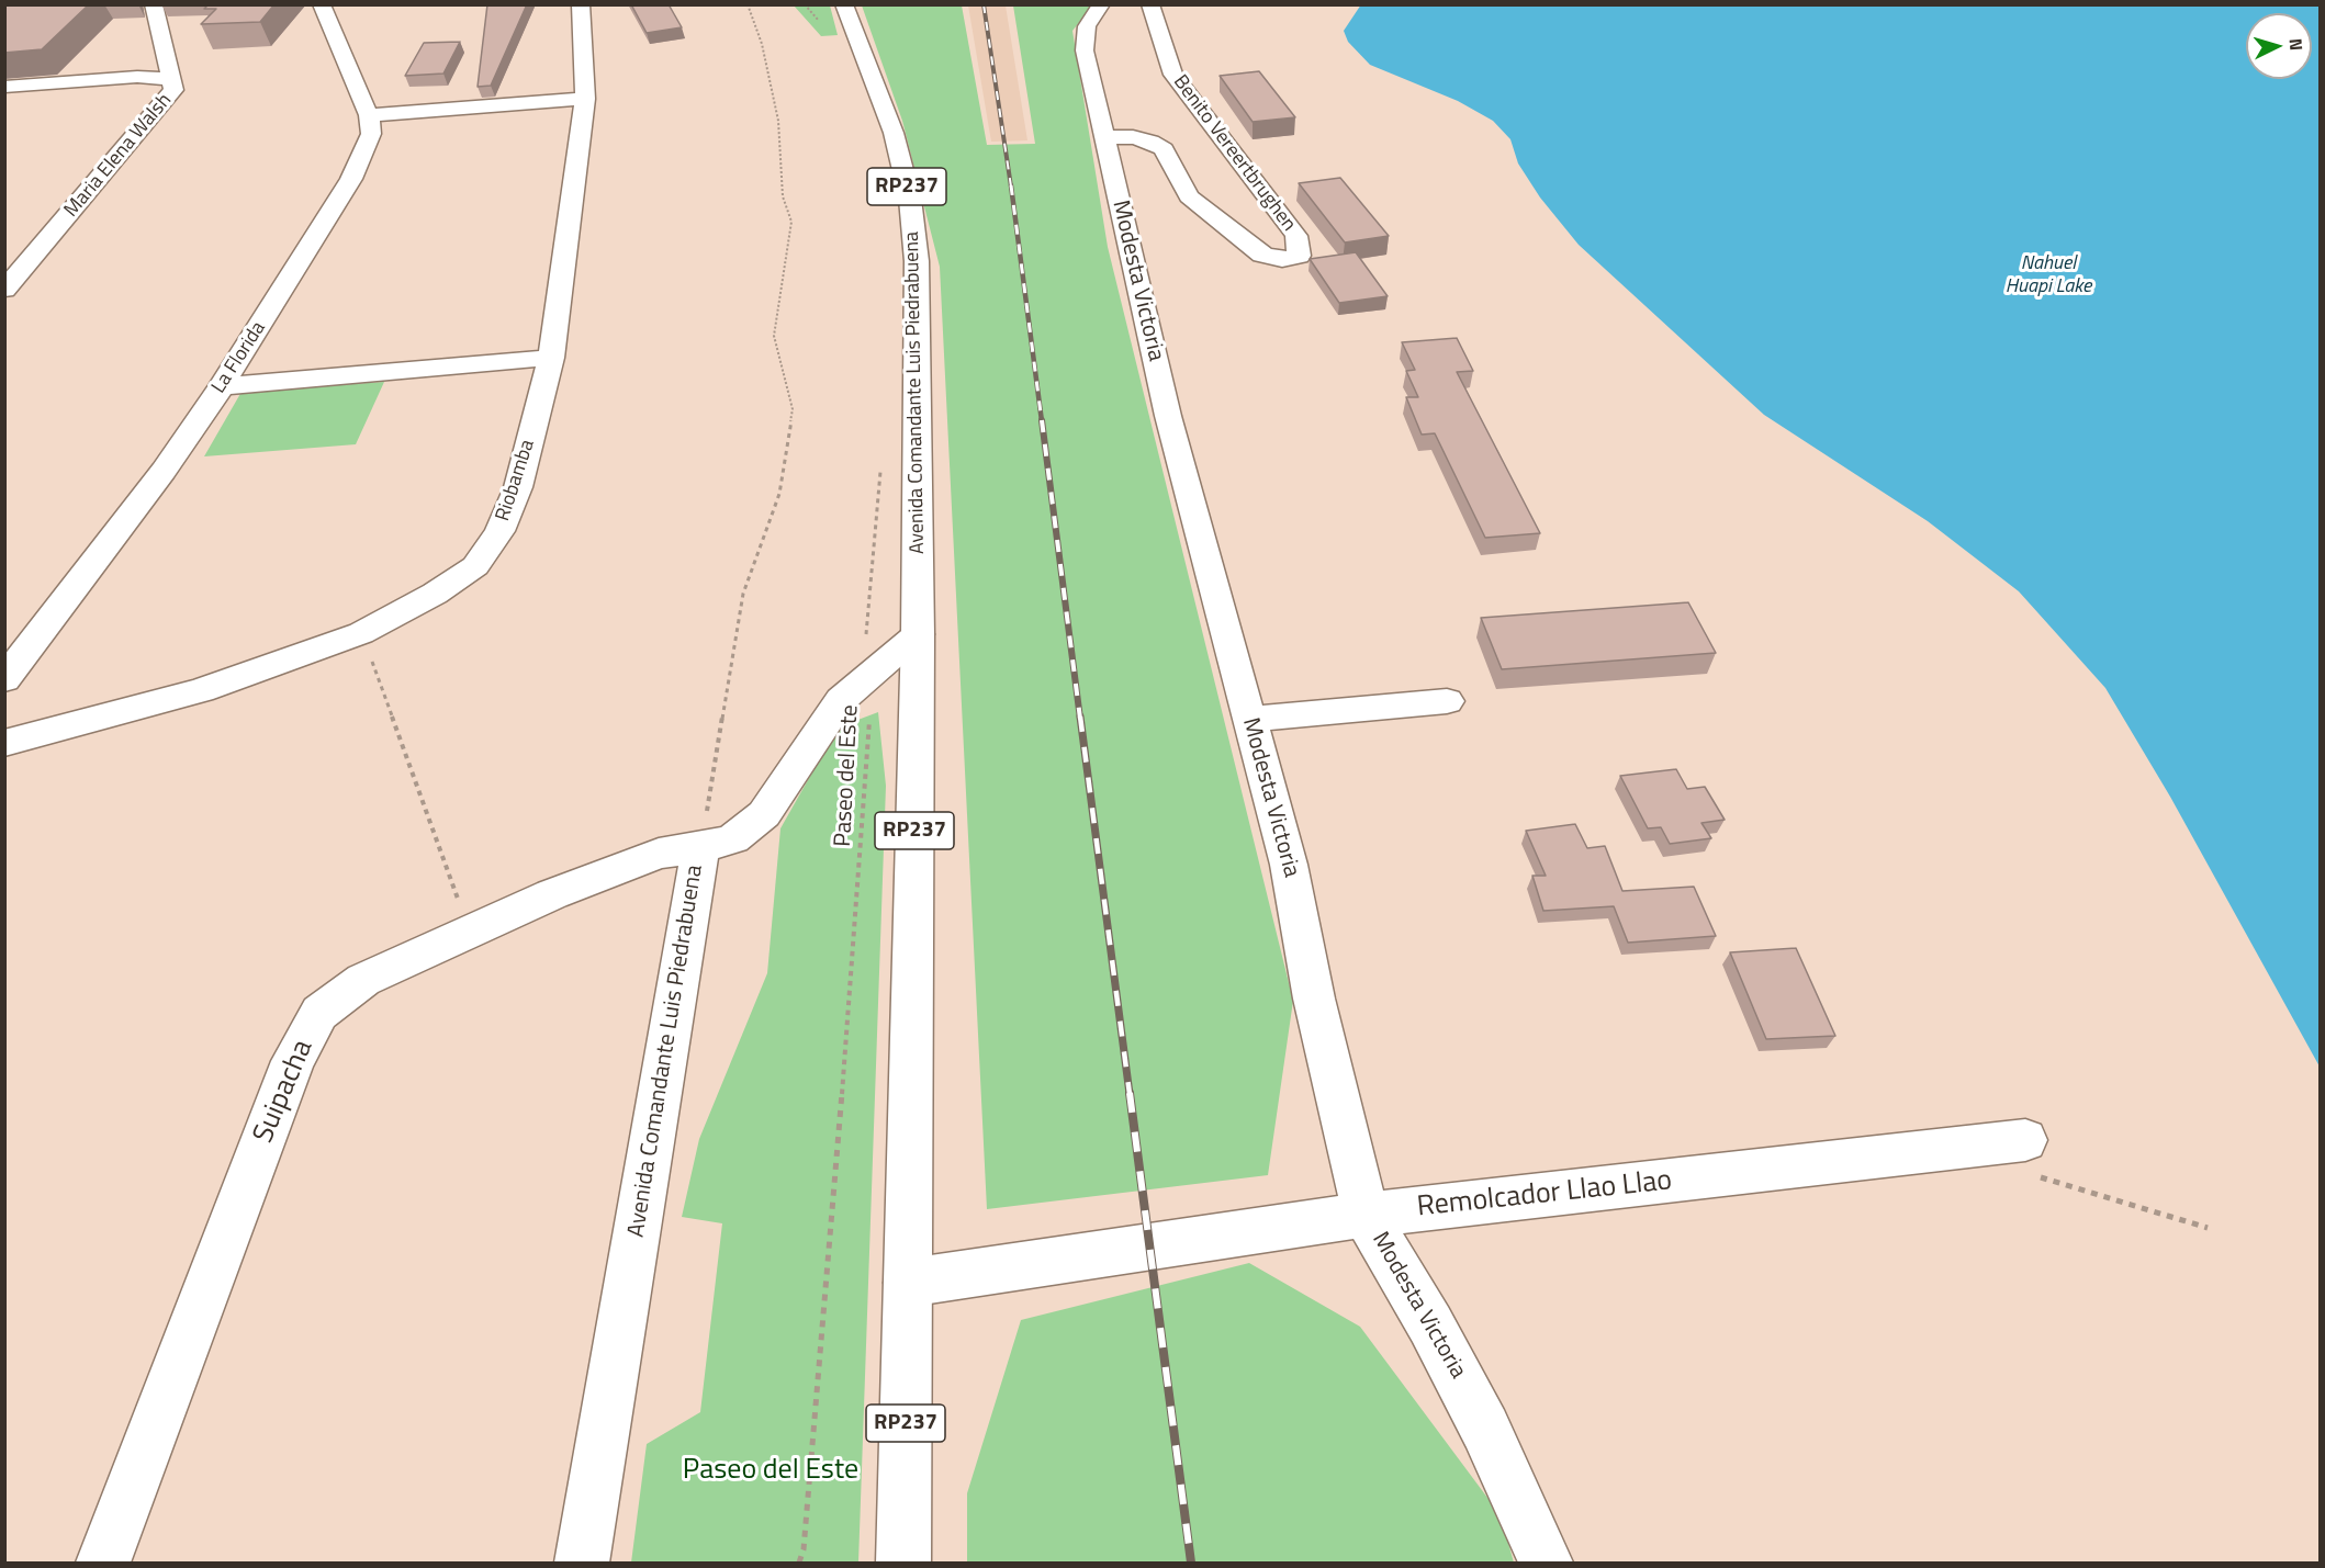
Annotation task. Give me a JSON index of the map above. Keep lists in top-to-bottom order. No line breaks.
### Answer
{"streets":{"street":["Benito Vereertbrughen","Maria Elena Walsh","RP237","Modesta Victoria","La Florida","Avenida Comandante Luis Piedrabuena","Riobamba","Suipacha","Remolcador Llao Llao"],"path":["Paseo del Este"]},"crossings":[["Benito Vereertbrughen","Modesta Victoria"],["Modesta Victoria","Remolcador Llao Llao"],["Avenida Comandante Luis Piedrabuena","Paseo del Este"],["Avenida Comandante Luis Piedrabuena","Suipacha"],["Avenida Comandante Luis Piedrabuena","Remolcador Llao Llao"]],"water":["Nahuel Huapi Lake"],"parks":["Paseo del Este"],"north":"right"}
